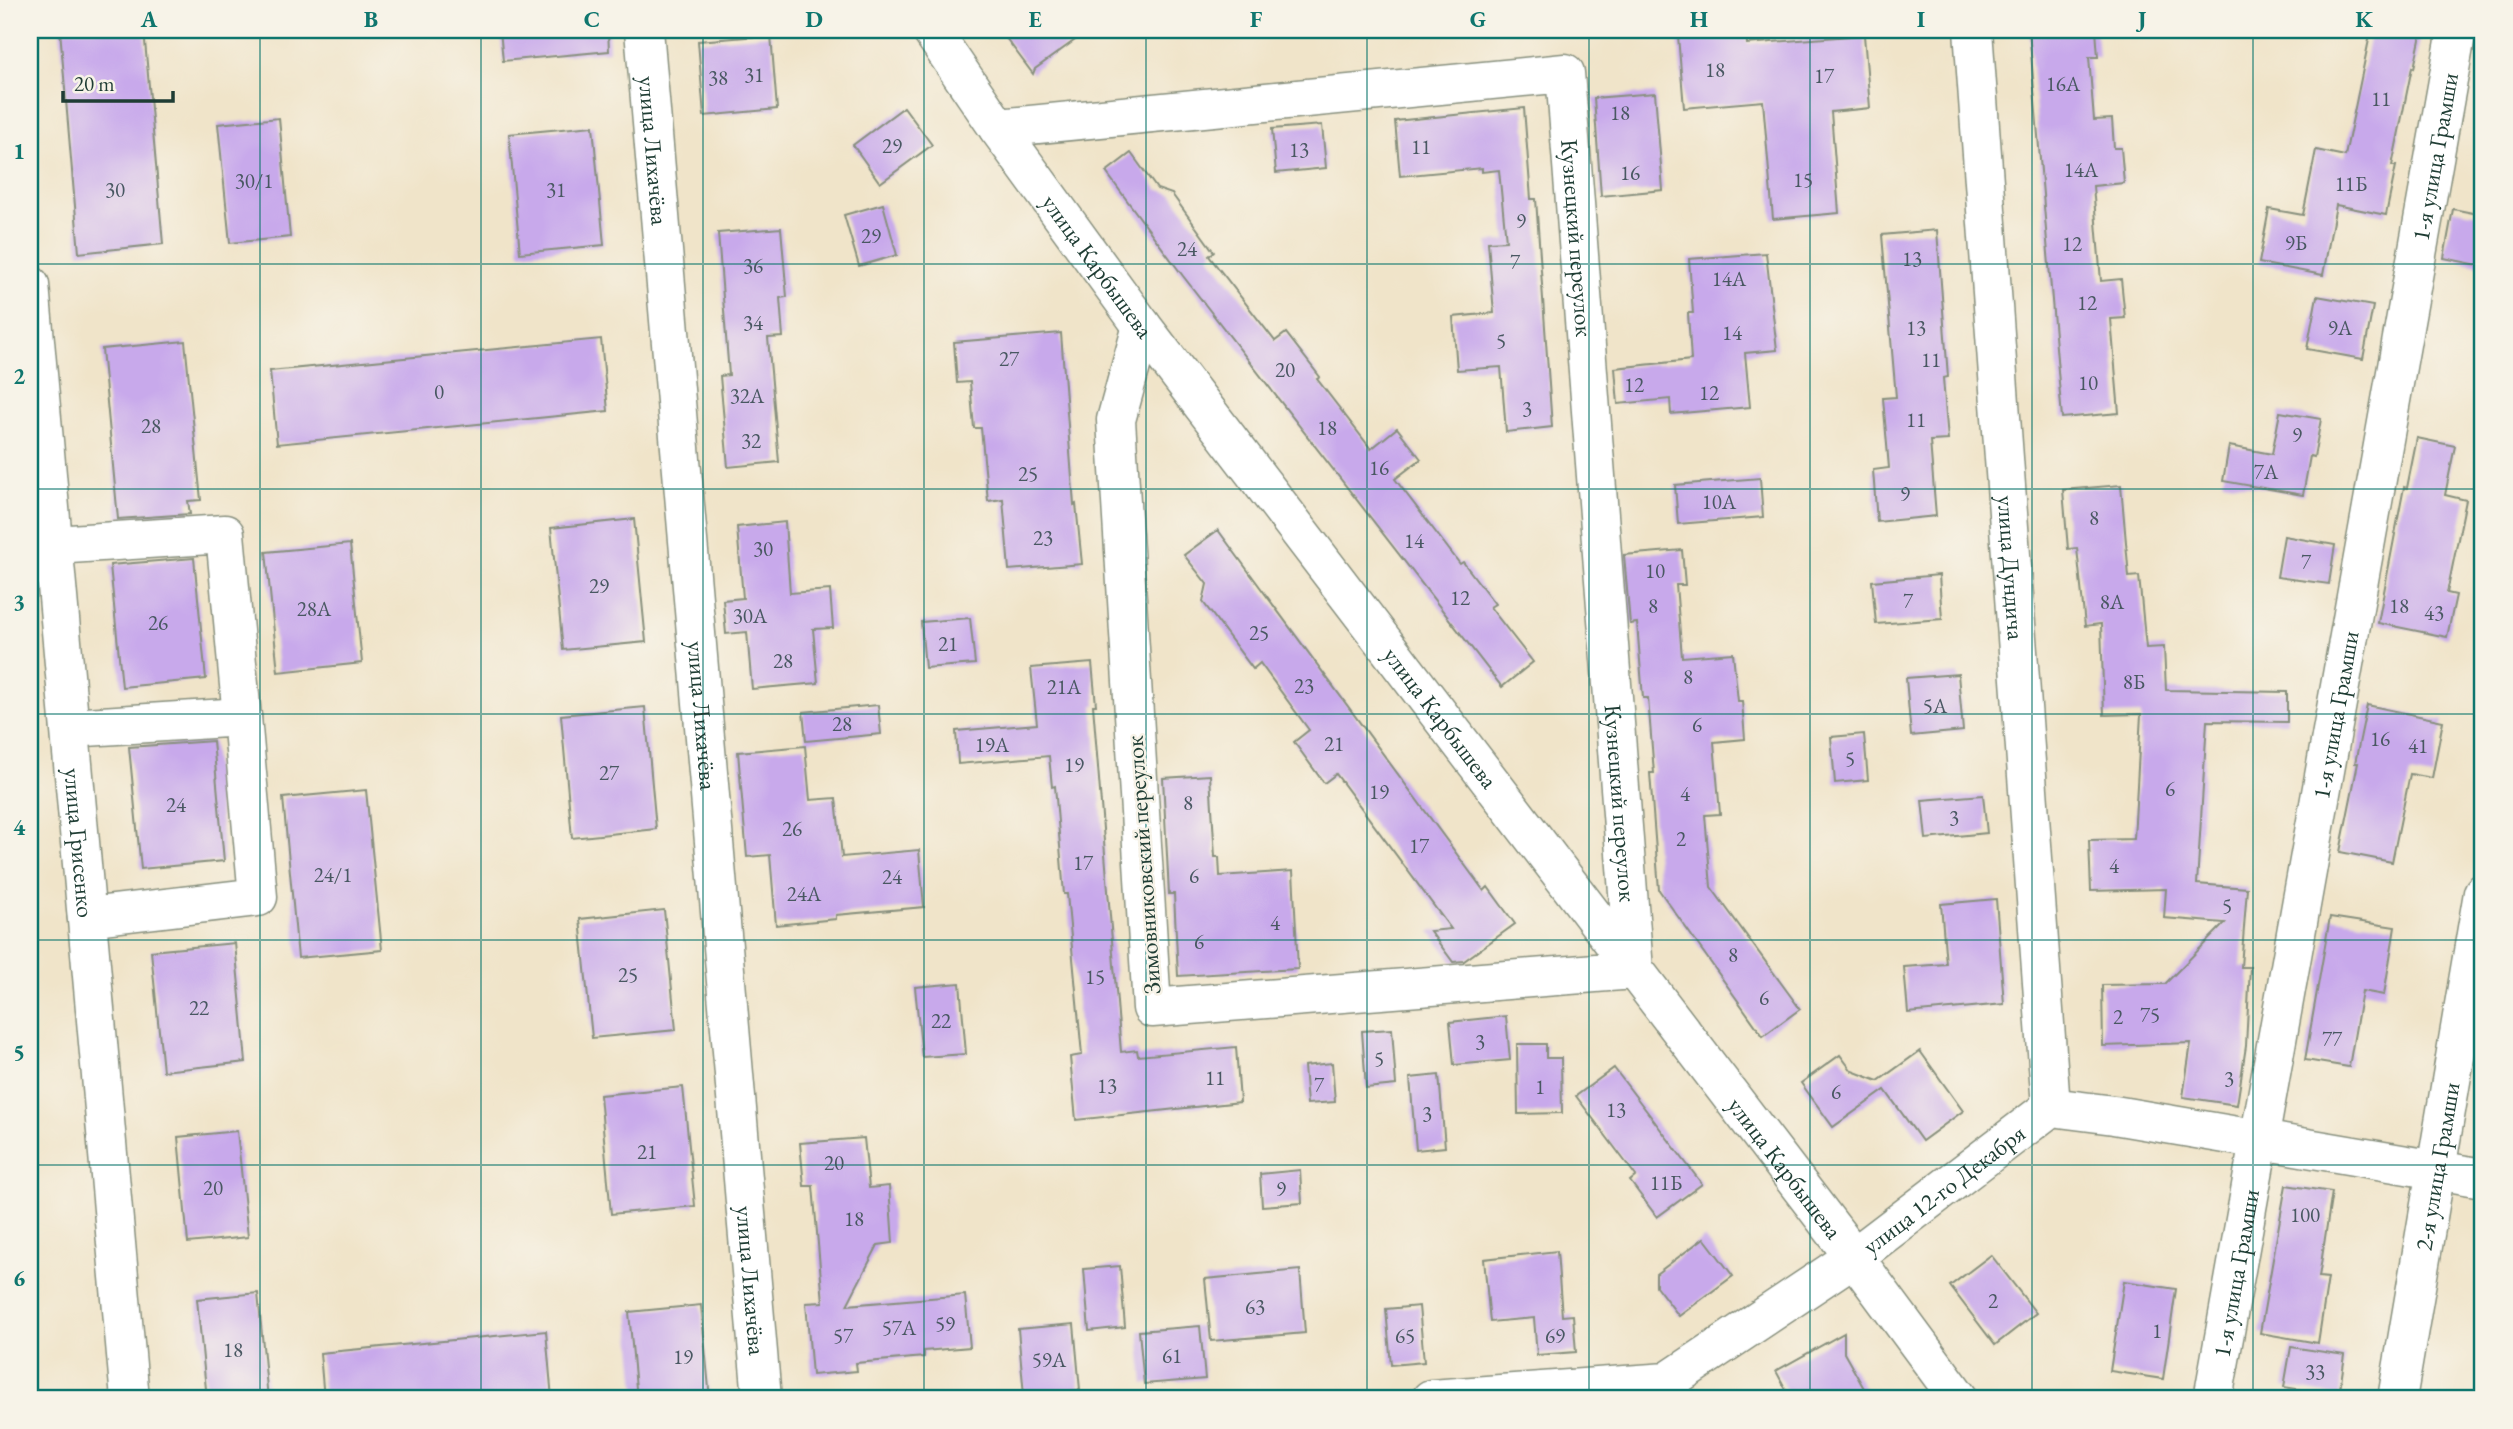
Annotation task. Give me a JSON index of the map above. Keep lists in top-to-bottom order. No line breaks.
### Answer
{"streets":{"street":["улица Лихачёва","1-я улица Грамши","Кузнецкий переулок","улица Карбышева","улица Дундича","улица Грисенко","Зимовниковский переулок","2-я улица Грамши","улица 12-го Декабря"]},"crossings":[["Кузнецкий переулок","улица Карбышева"],["Кузнецкий переулок","Зимовниковский переулок"],["улица Карбышева","Зимовниковский переулок"],["улица Карбышева","улица 12-го Декабря"],["улица Дундича","улица 12-го Декабря"]],"house_numbers":["18","31","17","38","16А","11","18","29","11","13","14А","16","15","30/1","11Б","30","31","9","29","9Б","12","24","13","7","36","14А","12","34","13","9А","14","5","27","11","20","10","12","0","12","32А","3","11","28","18","9","32","16","7А","25","9","10А","8","23","14","30","7","10","29","12","7","8А","8","18","28А","43","30А","26","25","21","28","8","8Б","23","21А","5А","28","6","16","21","19А","41","5","19","27","6","19","4","8","24","3","26","2","17","17","4","24/1","6","24","24А","5","4","6","8","25","15","6","22","75","2","22","77","3","5","11","3","7","13","1","6","13","3","21","20","11Б","20","9","100","18","2","63","59","57А","1","57","65","69","18","61","19","59А","33"],"scale_bar":"20 m","grid":{"columns":["A","B","C","D","E","F","G","H","I","J","K"],"rows":["1","2","3","4","5","6"]}}
